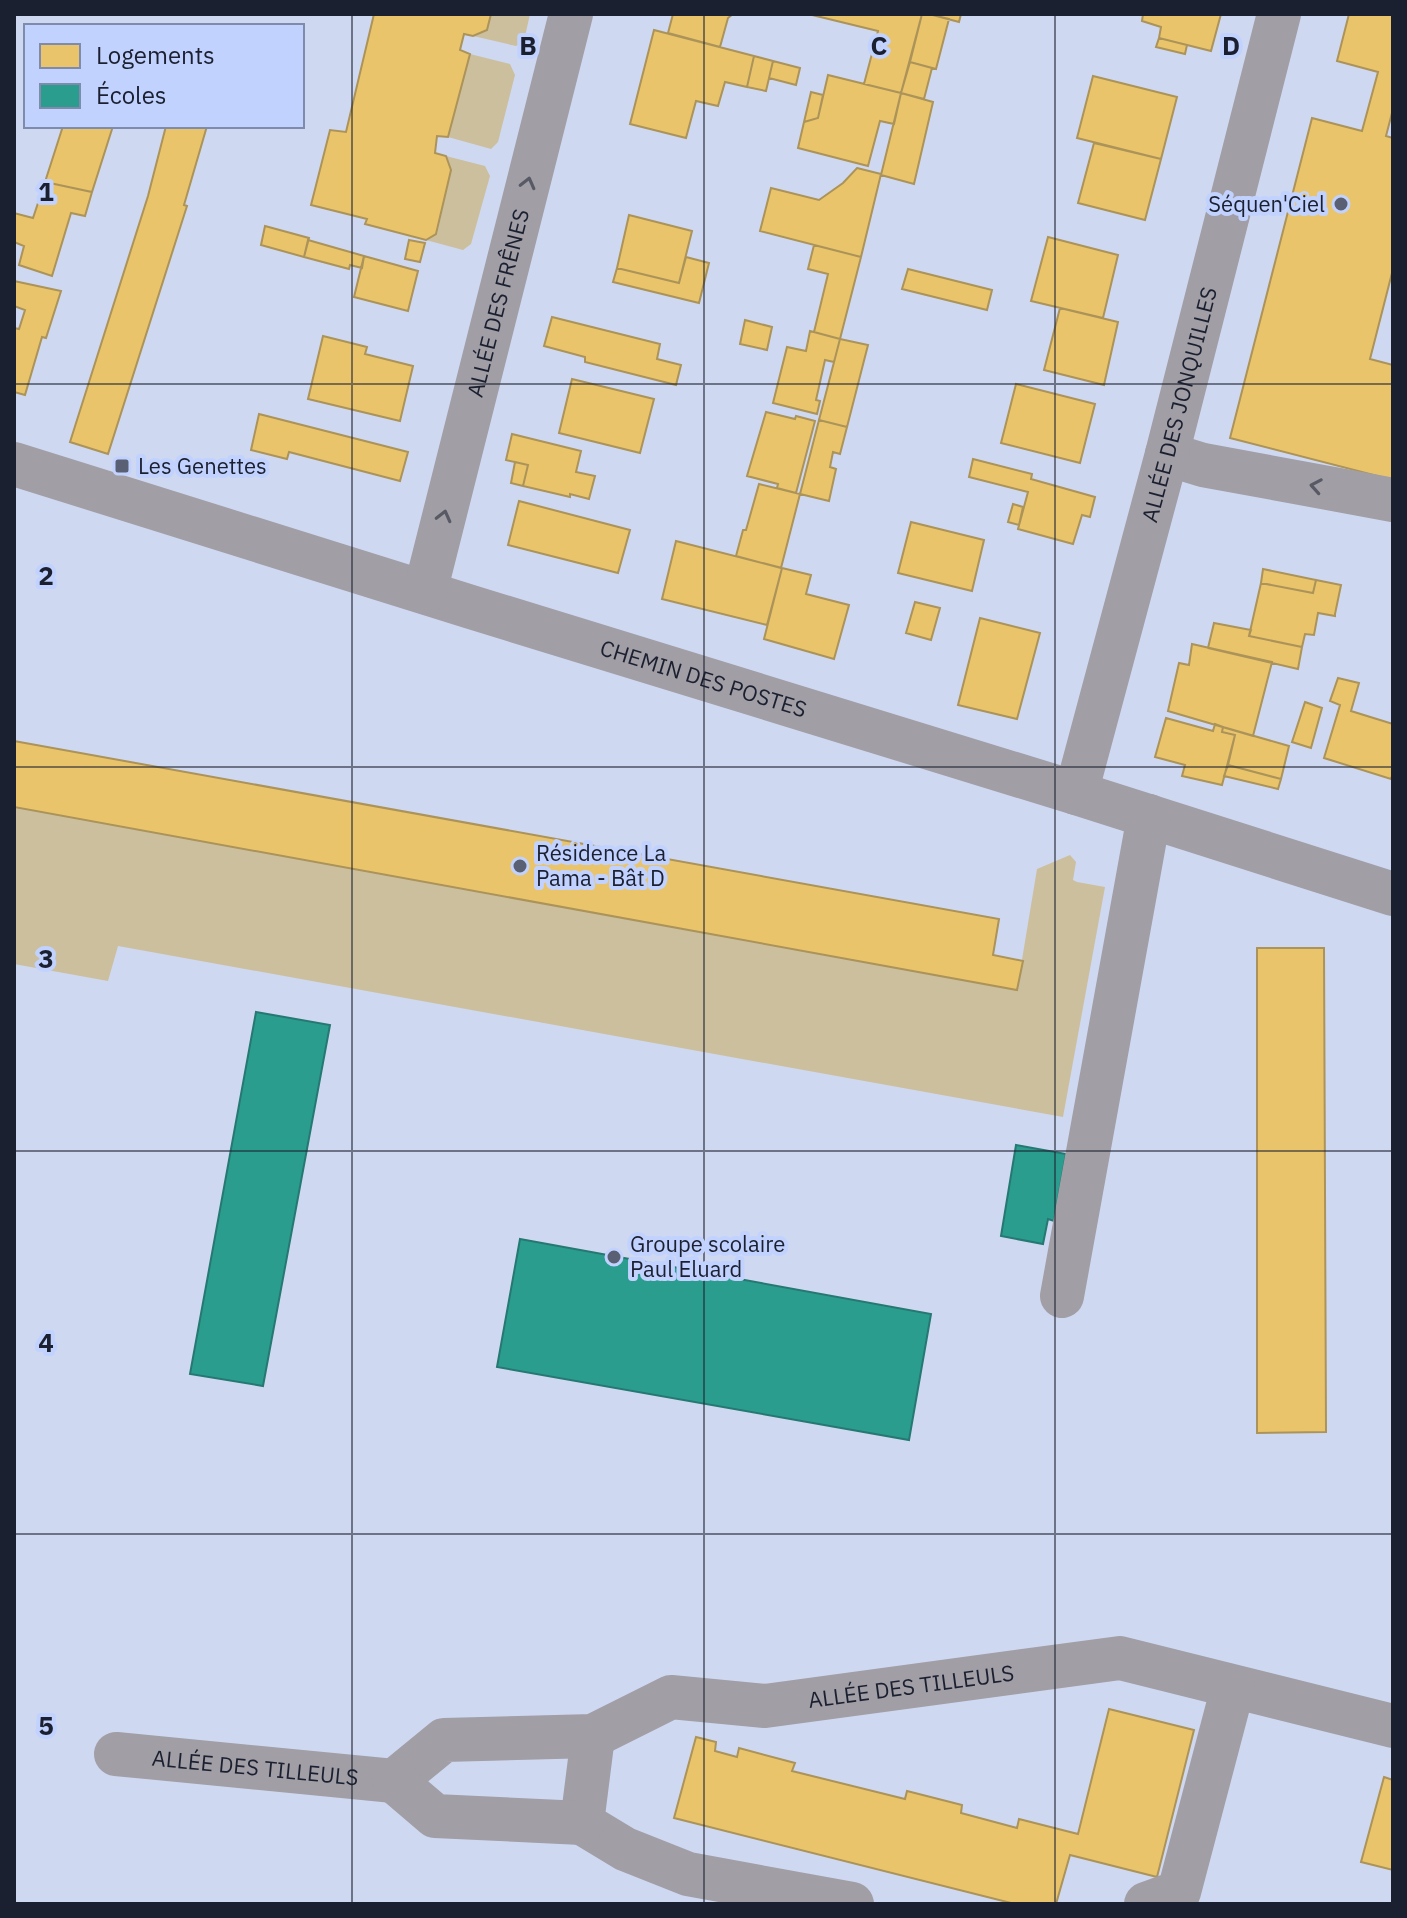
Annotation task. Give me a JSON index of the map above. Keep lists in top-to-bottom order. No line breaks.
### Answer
{"streets":{"street":["ALLÉE DES FRÊNES","ALLÉE DES JONQUILLES","CHEMIN DES POSTES","ALLÉE DES TILLEULS"]},"crossings":[["ALLÉE DES FRÊNES","CHEMIN DES POSTES"],["ALLÉE DES JONQUILLES","CHEMIN DES POSTES"]],"one_way":["ALLÉE DES FRÊNES"],"places":{"other":["Séquen'Ciel","Résidence La Pama - Bât D","Groupe scolaire Paul Eluard"],"transit":["Les Genettes"]},"legend":["Logements","Écoles"],"grid":{"columns":["B","C","D"],"rows":["1","2","3","4","5"]}}
